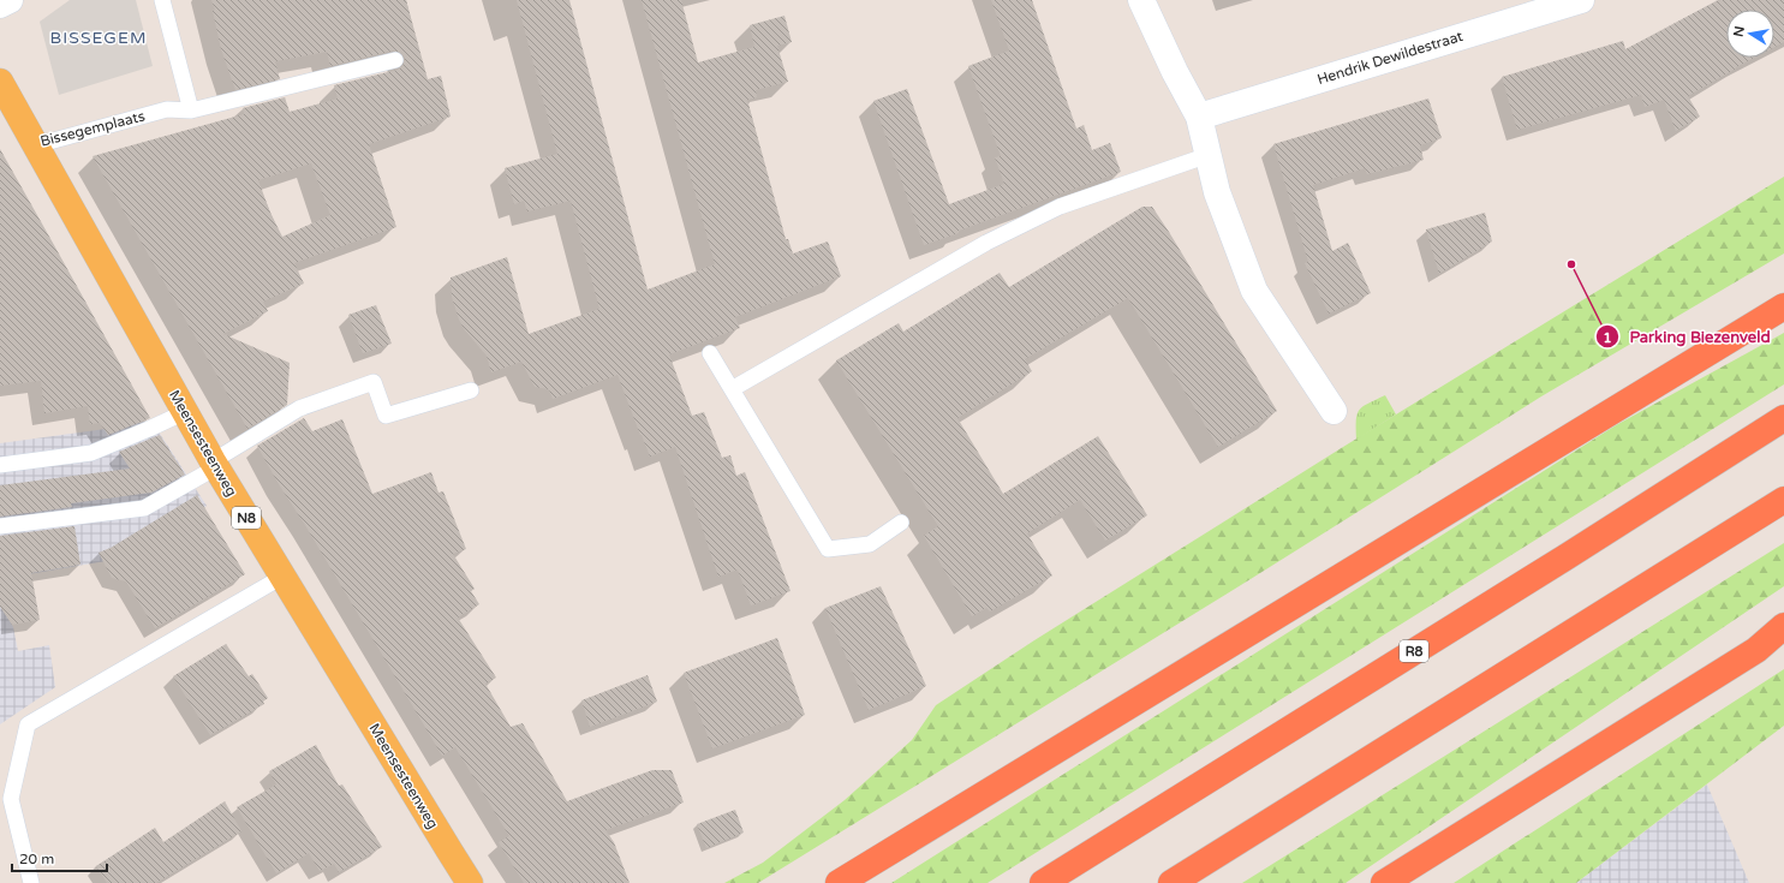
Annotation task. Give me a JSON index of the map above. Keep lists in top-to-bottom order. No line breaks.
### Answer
{"streets":{"highway":["R8"],"main road":["Bissegemplaats","Meensesteenweg","N8"],"street":["Hendrik Dewildestraat"]},"crossings":[["Bissegemplaats","Meensesteenweg"]],"districts":["BISSEGEM"],"places":["Parking Biezenveld"],"scale_bar":"20 m","north":"left"}
